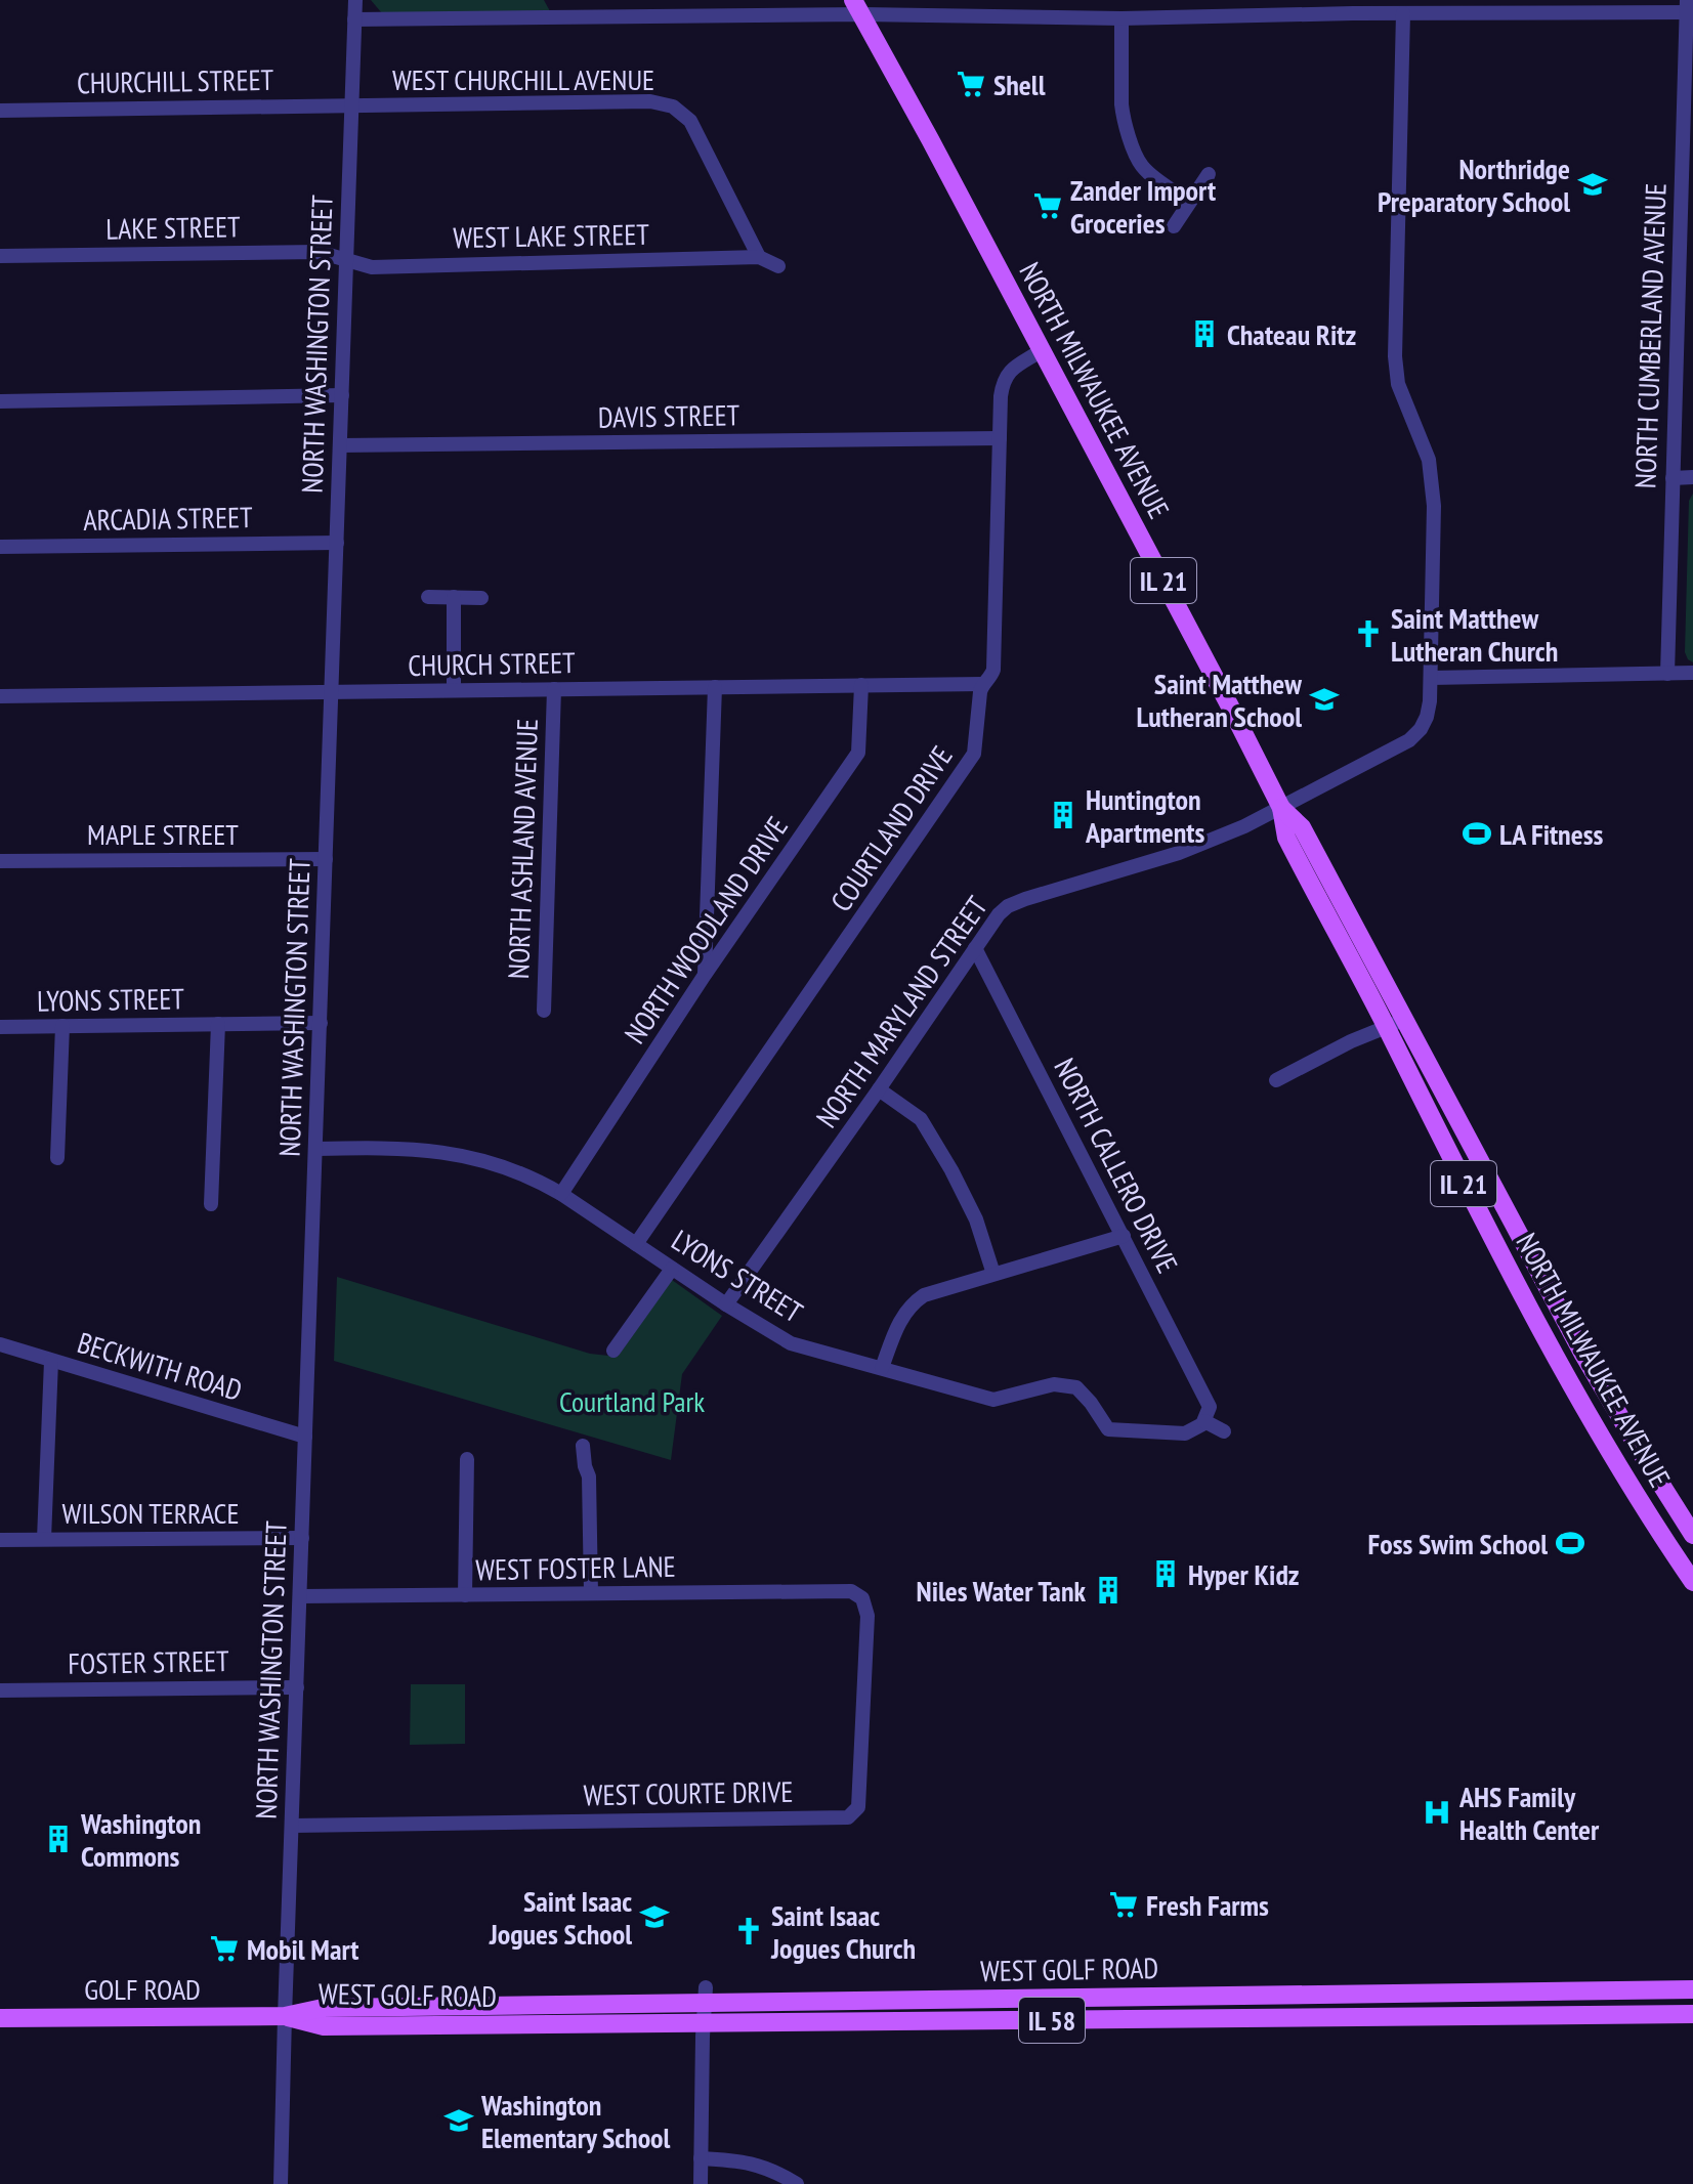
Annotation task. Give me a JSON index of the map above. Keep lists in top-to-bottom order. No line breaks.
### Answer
{"streets":{"main road":["NORTH MILWAUKEE AVENUE","IL 21","WEST GOLF ROAD","GOLF ROAD","IL 58"],"street":["WEST CHURCHILL AVENUE","CHURCHILL STREET","LAKE STREET","WEST LAKE STREET","NORTH CUMBERLAND AVENUE","NORTH WASHINGTON STREET","DAVIS STREET","ARCADIA STREET","CHURCH STREET","COURTLAND DRIVE","MAPLE STREET","NORTH ASHLAND AVENUE","NORTH WOODLAND DRIVE","LYONS STREET","NORTH MARYLAND STREET","NORTH CALLERO DRIVE","BECKWITH ROAD","WILSON TERRACE","WEST FOSTER LANE","FOSTER STREET","WEST COURTE DRIVE"]},"crossings":[["WEST CHURCHILL AVENUE","CHURCHILL STREET"],["WEST CHURCHILL AVENUE","WEST LAKE STREET"],["WEST CHURCHILL AVENUE","NORTH WASHINGTON STREET"],["CHURCHILL STREET","NORTH WASHINGTON STREET"],["LAKE STREET","WEST LAKE STREET"],["LAKE STREET","NORTH WASHINGTON STREET"],["WEST LAKE STREET","NORTH WASHINGTON STREET"],["NORTH WASHINGTON STREET","DAVIS STREET"],["NORTH WASHINGTON STREET","ARCADIA STREET"],["NORTH WASHINGTON STREET","CHURCH STREET"],["NORTH WASHINGTON STREET","MAPLE STREET"],["NORTH WASHINGTON STREET","LYONS STREET"],["NORTH WASHINGTON STREET","BECKWITH ROAD"],["NORTH WASHINGTON STREET","WILSON TERRACE"],["NORTH WASHINGTON STREET","WEST FOSTER LANE"],["NORTH WASHINGTON STREET","FOSTER STREET"],["NORTH WASHINGTON STREET","WEST COURTE DRIVE"],["NORTH WASHINGTON STREET","WEST GOLF ROAD"],["NORTH WASHINGTON STREET","GOLF ROAD"],["NORTH MILWAUKEE AVENUE","COURTLAND DRIVE"],["NORTH MILWAUKEE AVENUE","NORTH MARYLAND STREET"],["DAVIS STREET","COURTLAND DRIVE"],["CHURCH STREET","COURTLAND DRIVE"],["CHURCH STREET","NORTH ASHLAND AVENUE"],["CHURCH STREET","NORTH WOODLAND DRIVE"],["COURTLAND DRIVE","LYONS STREET"],["NORTH WOODLAND DRIVE","LYONS STREET"],["LYONS STREET","NORTH MARYLAND STREET"],["LYONS STREET","NORTH CALLERO DRIVE"],["NORTH MARYLAND STREET","NORTH CALLERO DRIVE"],["WEST FOSTER LANE","WEST COURTE DRIVE"],["WEST GOLF ROAD","GOLF ROAD"]],"parks":["Courtland Park"],"places":{"supermarket":["Shell","Zander Import Groceries","Fresh Farms","Mobil Mart"],"school or university":["Northridge Preparatory School","Saint Matthew Lutheran School","Saint Isaac Jogues School","Washington Elementary School"],"building":["Chateau Ritz","Huntington Apartments","Hyper Kidz","Niles Water Tank","Washington Commons"],"church":["Saint Matthew Lutheran Church","Saint Isaac Jogues Church"],"sports":["LA Fitness","Foss Swim School"],"hospital":["AHS Family Health Center"]}}
